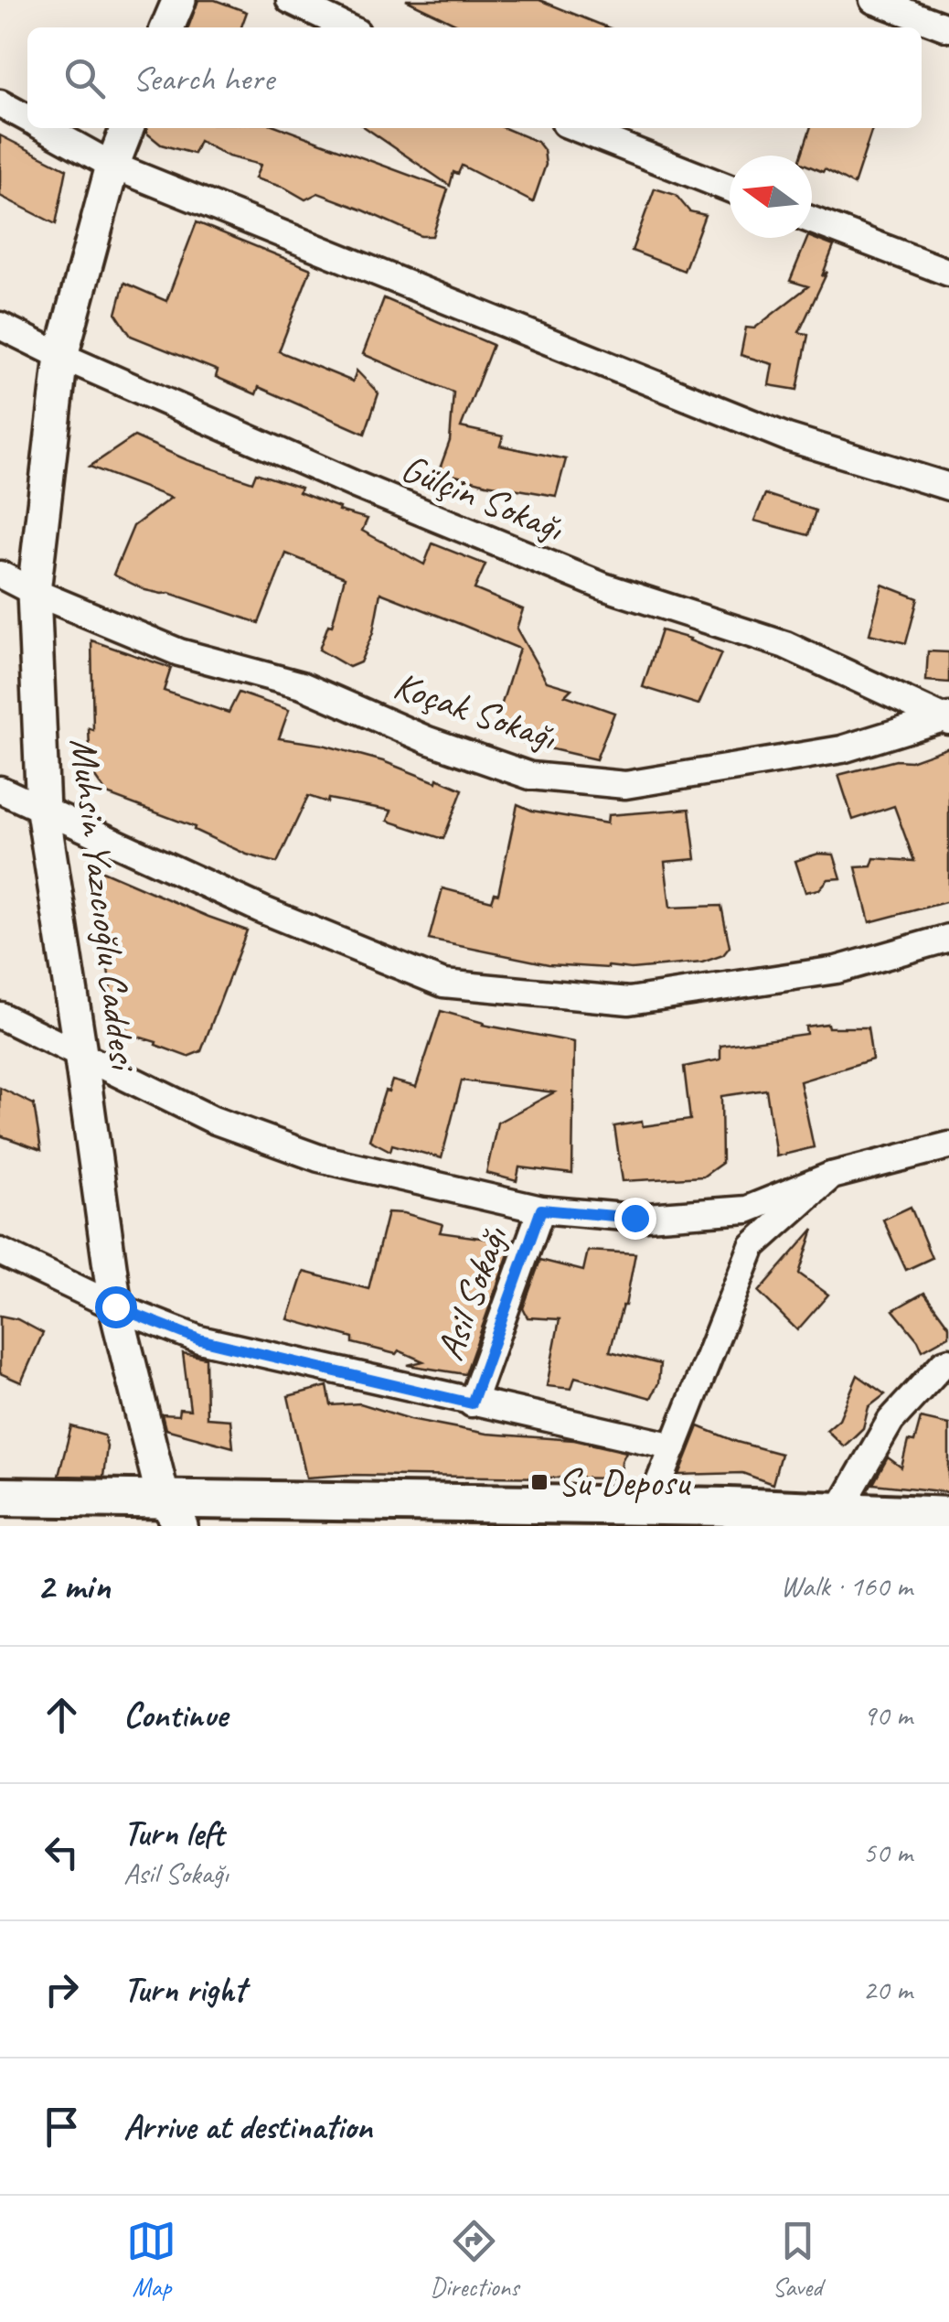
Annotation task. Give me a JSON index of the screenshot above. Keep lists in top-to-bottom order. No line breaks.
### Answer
{"streets":{"street":["Gülçin Sokağı","Koçak Sokağı","Muhsin Yazıcıoğlu Caddesi","Asil Sokağı"]},"crossings":[["Gülçin Sokağı","Koçak Sokağı"],["Gülçin Sokağı","Muhsin Yazıcıoğlu Caddesi"],["Koçak Sokağı","Muhsin Yazıcıoğlu Caddesi"]],"places":{"transit":["Su Deposu"]},"north":"left","page":{"search":"Search here","heading":["2 min","Walk · 160 m"],"list":[["Continue","90 m"],["Turn left","Asil Sokağı","50 m"],["Turn right","20 m"],"Arrive at destination"],"nav":["Map","Directions","Saved"]}}
